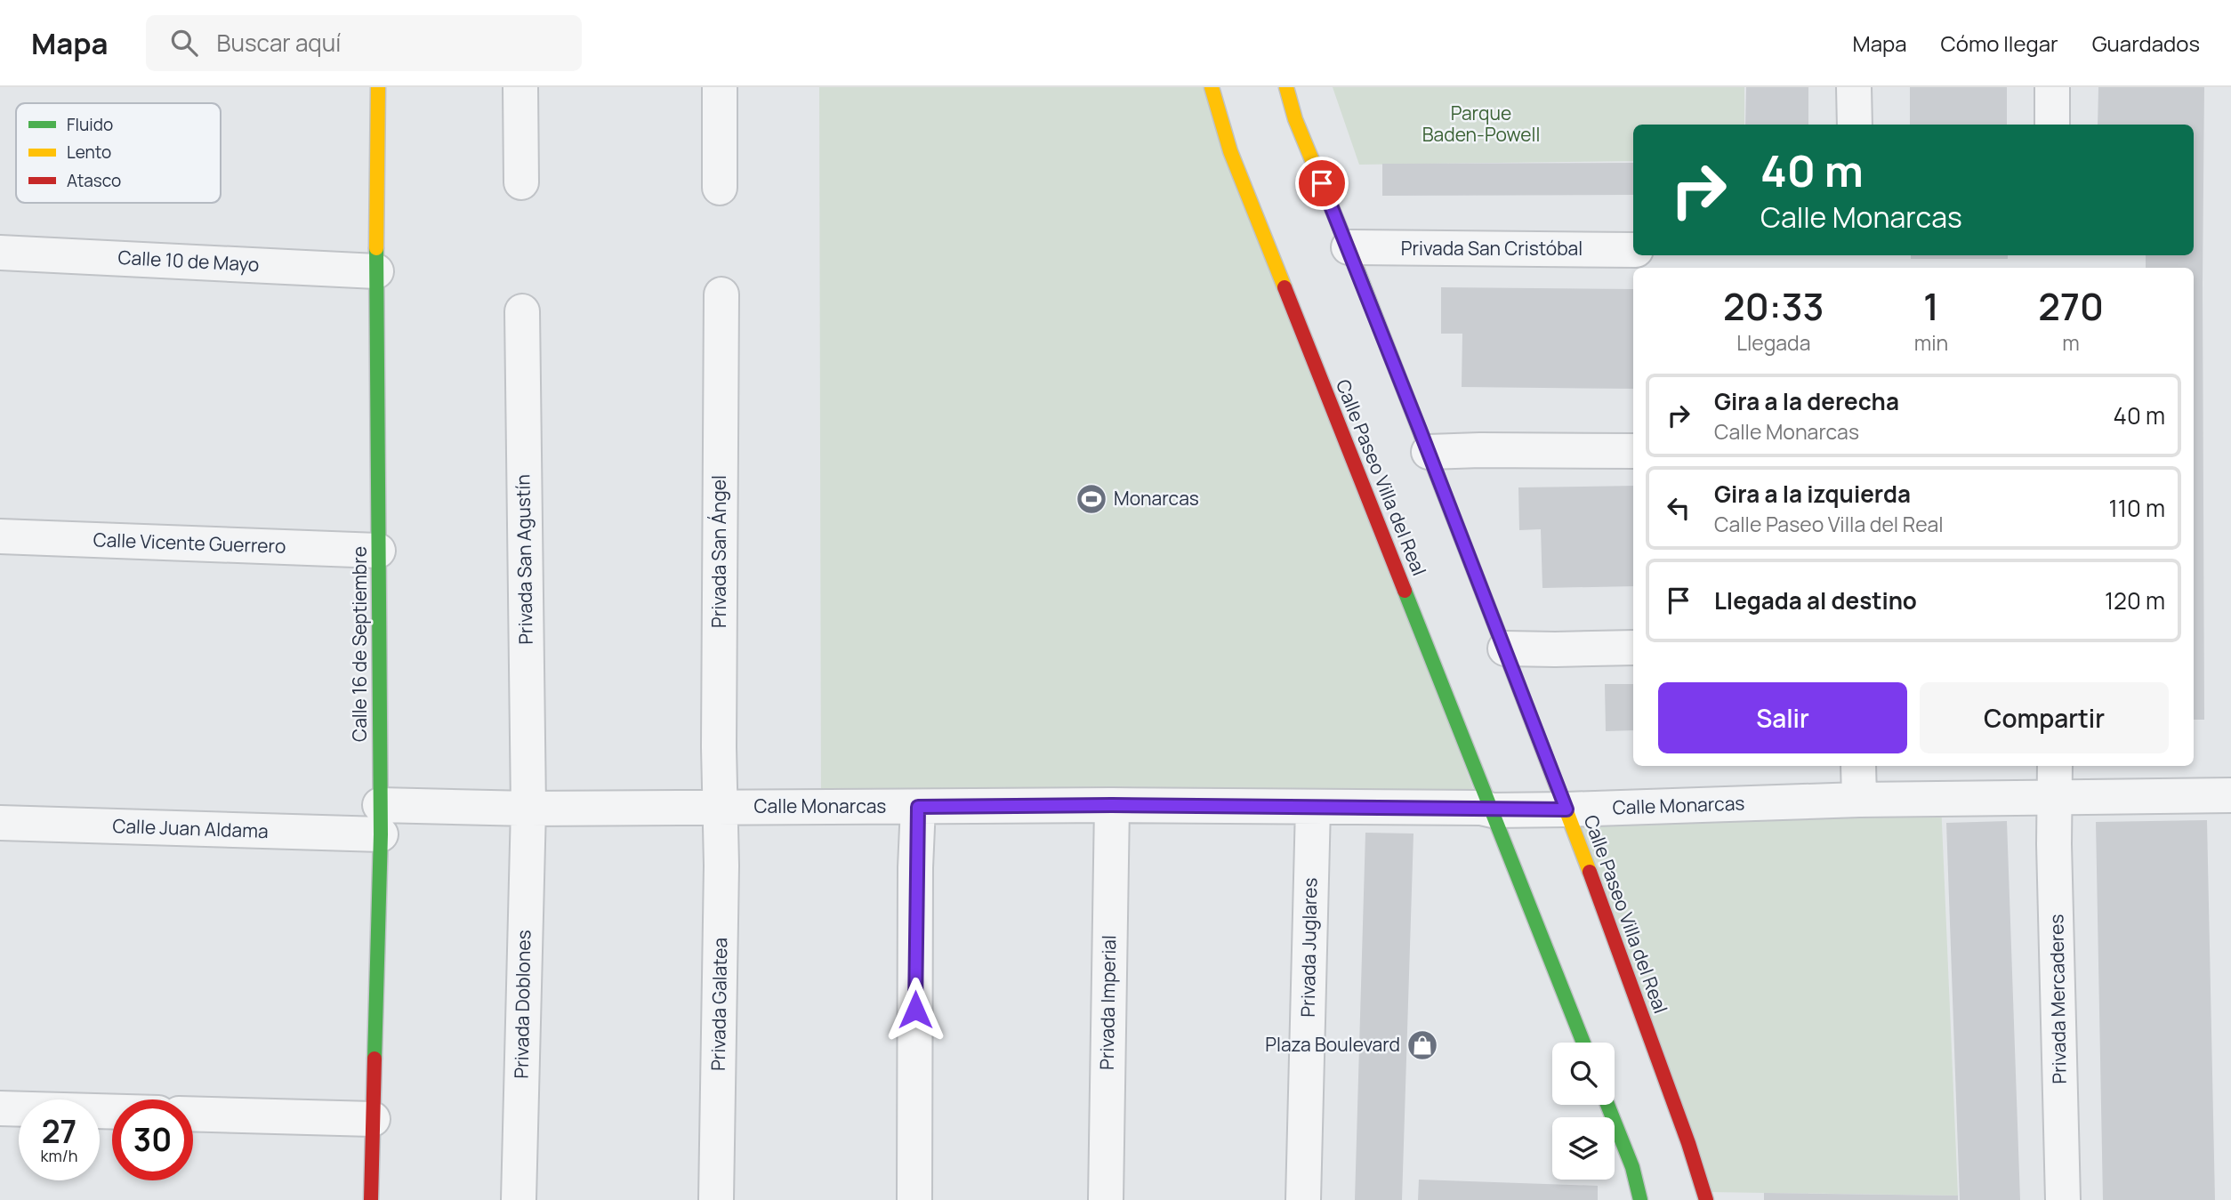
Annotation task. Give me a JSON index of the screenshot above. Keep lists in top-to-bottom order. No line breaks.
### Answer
{"streets":{"street":["Privada San Cristóbal","Calle 10 de Mayo","Calle Paseo Villa del Real","Calle Vicente Guerrero","Privada San Ángel","Privada San Agustín","Calle 16 de Septiembre","Calle Monarcas","Calle Juan Aldama","Privada Juglares","Privada Mercaderes","Privada Imperial","Privada Doblones","Privada Galatea"]},"crossings":[["Privada San Cristóbal","Calle Paseo Villa del Real"],["Calle 10 de Mayo","Calle 16 de Septiembre"],["Calle Paseo Villa del Real","Calle Monarcas"],["Calle Vicente Guerrero","Calle 16 de Septiembre"],["Privada San Ángel","Calle Monarcas"],["Privada San Ángel","Privada Galatea"],["Privada San Agustín","Calle Monarcas"],["Privada San Agustín","Privada Doblones"],["Calle 16 de Septiembre","Calle Monarcas"],["Calle 16 de Septiembre","Calle Juan Aldama"],["Calle Monarcas","Calle Juan Aldama"],["Calle Monarcas","Privada Juglares"],["Calle Monarcas","Privada Mercaderes"],["Calle Monarcas","Privada Imperial"],["Calle Monarcas","Privada Doblones"],["Calle Monarcas","Privada Galatea"]],"parks":["Parque Baden-Powell"],"places":{"sports":["Monarcas"],"shop":["Plaza Boulevard"]},"legend":["Fluido","Lento","Atasco"],"page":{"header":"Mapa","search":"Buscar aquí","nav":["Mapa","Cómo llegar","Guardados"],"turn":["40 m","Calle Monarcas"],"eta":["20:33","Llegada","1","min","270","m"],"list":[{"name":"Gira a la derecha","note":"Calle Monarcas","value":"40 m"},{"name":"Gira a la izquierda","note":"Calle Paseo Villa del Real","value":"110 m"},{"name":"Llegada al destino","value":"120 m"}],"buttons":["Salir","Compartir"],"speed":"27 km/h","limit":"30"}}
